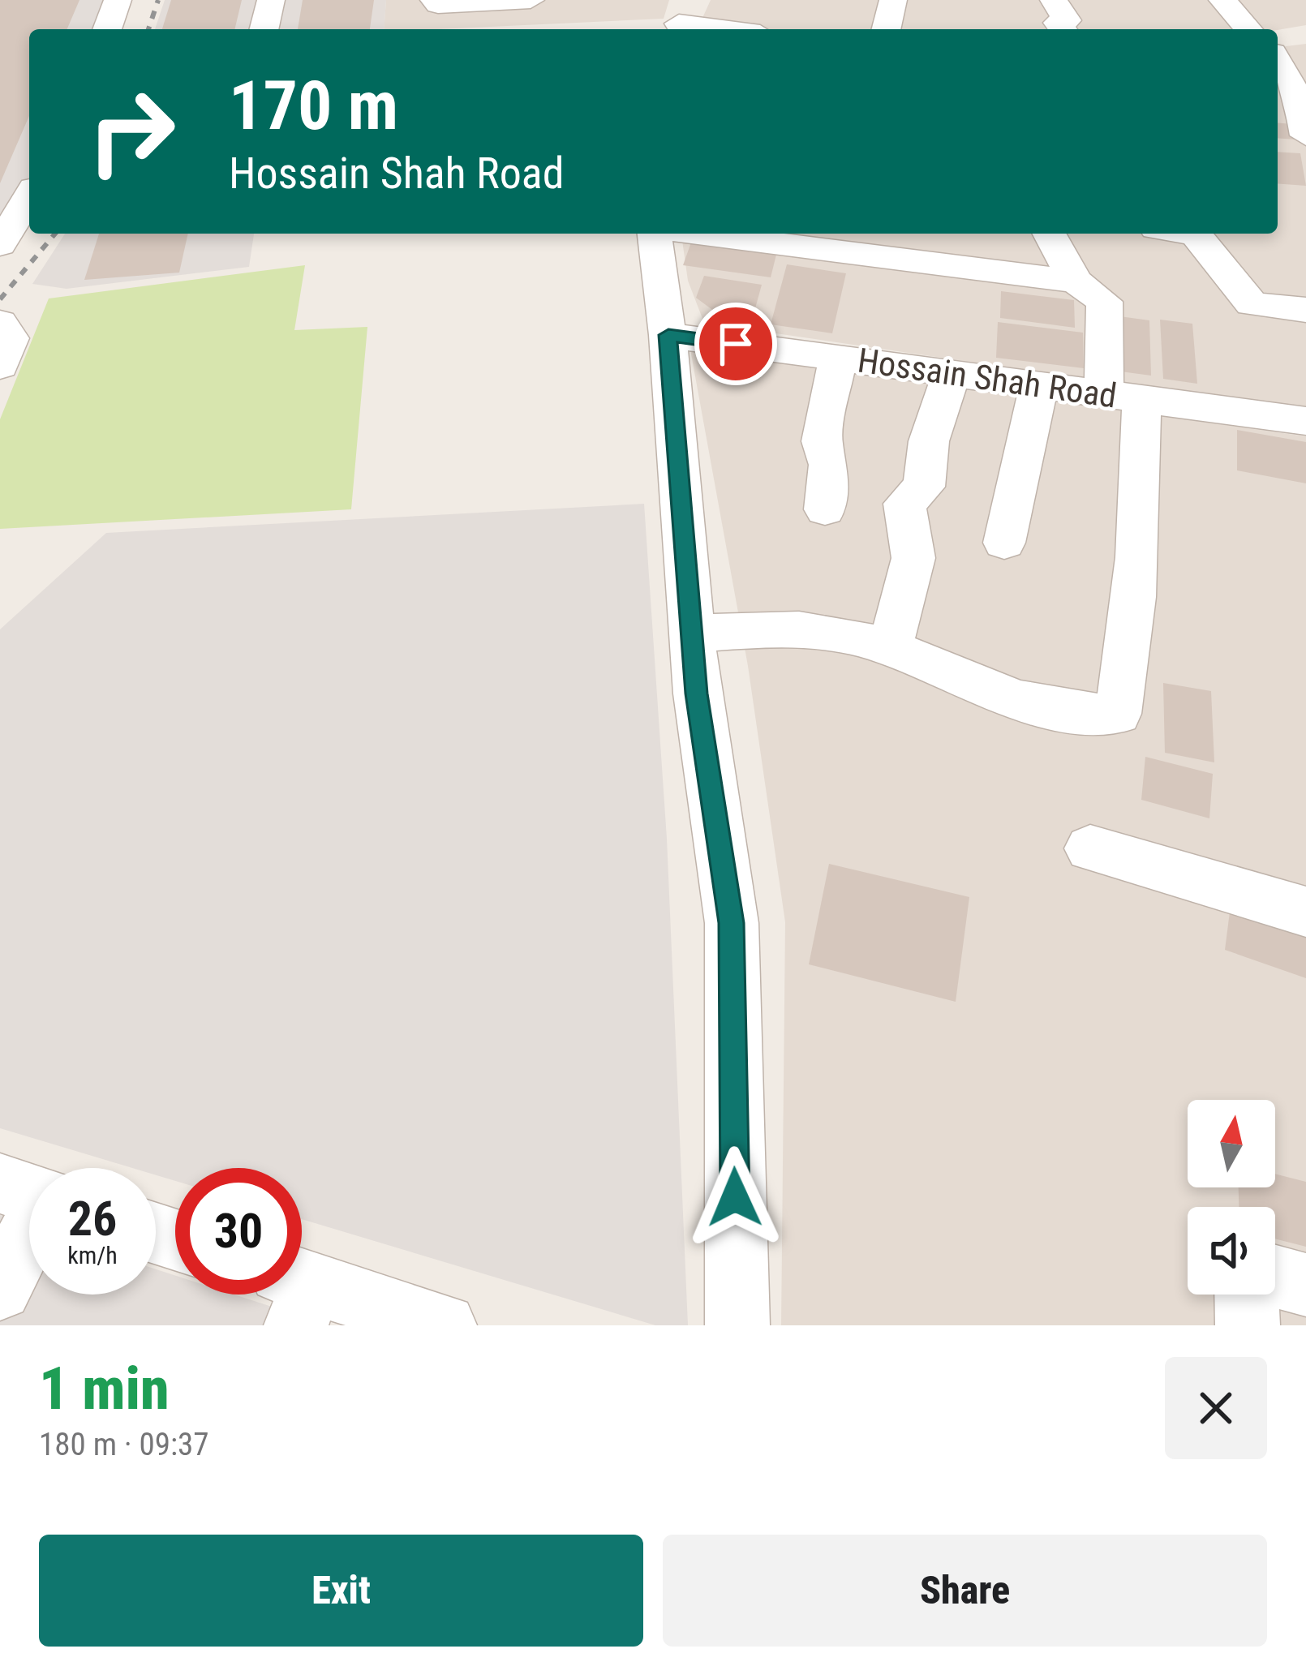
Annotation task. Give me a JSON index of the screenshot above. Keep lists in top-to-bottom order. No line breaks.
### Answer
{"streets":{"street":["Hossain Shah Road"]},"north":"top","page":{"turn":["170 m","Hossain Shah Road"],"speed":"26 km/h","limit":"30","heading":["1 min","180 m · 09:37"],"buttons":["Exit","Share"]}}
